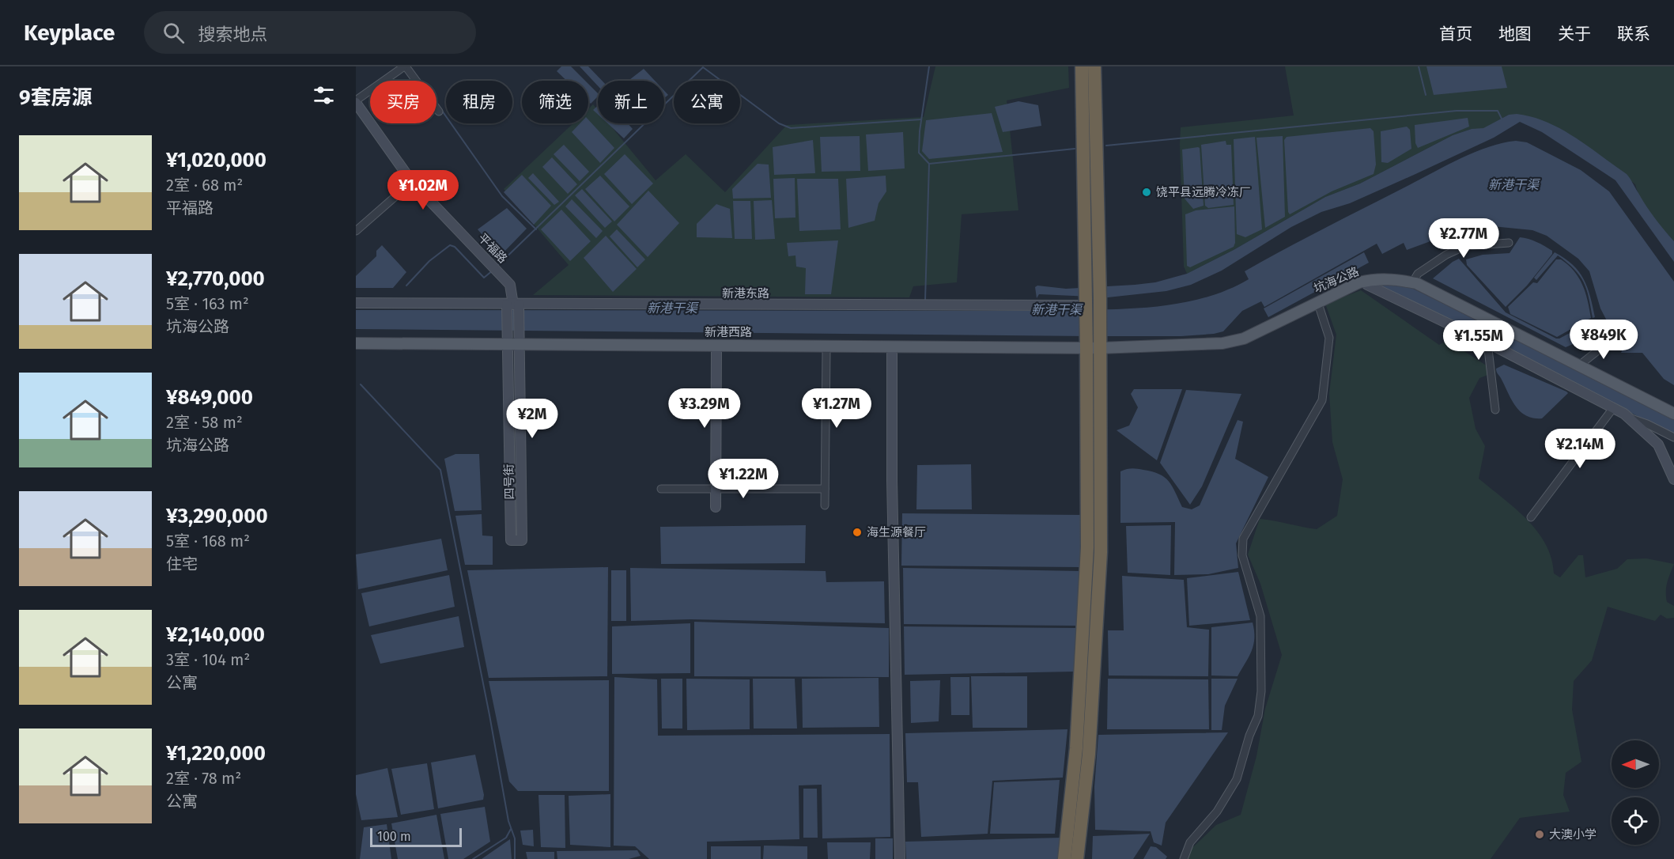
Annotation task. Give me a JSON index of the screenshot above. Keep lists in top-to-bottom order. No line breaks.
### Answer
{"streets":{"main road":["坑海公路","新港西路"],"street":["平福路","新港东路","四号街"]},"crossings":[["平福路","新港东路"],["平福路","四号街"],["坑海公路","新港西路"],["新港东路","四号街"]],"water":["新港干渠"],"places":["饶平县远腾冷冻厂","海生源餐厅","大澳小学"],"scale_bar":"100 m","north":"left","page":{"header":"Keyplace","search":"搜索地点","nav":["首页","地图","关于","联系"],"heading":"9套房源","chip":["买房","租房","筛选","新上","公寓"],"list":[{"name":"¥1,020,000","note":"2室 · 68 m² · 平福路"},{"name":"¥2,770,000","note":"5室 · 163 m² · 坑海公路"},{"name":"¥849,000","note":"2室 · 58 m² · 坑海公路"},{"name":"¥3,290,000","note":"5室 · 168 m² · 住宅"},{"name":"¥2,140,000","note":"3室 · 104 m² · 公寓"},{"name":"¥1,220,000","note":"2室 · 78 m² · 公寓"}],"price":["¥1.02M","¥2.77M","¥849K","¥1.55M","¥3.29M","¥1.27M","¥2M","¥2.14M","¥1.22M"],"scale":"100 m"}}
